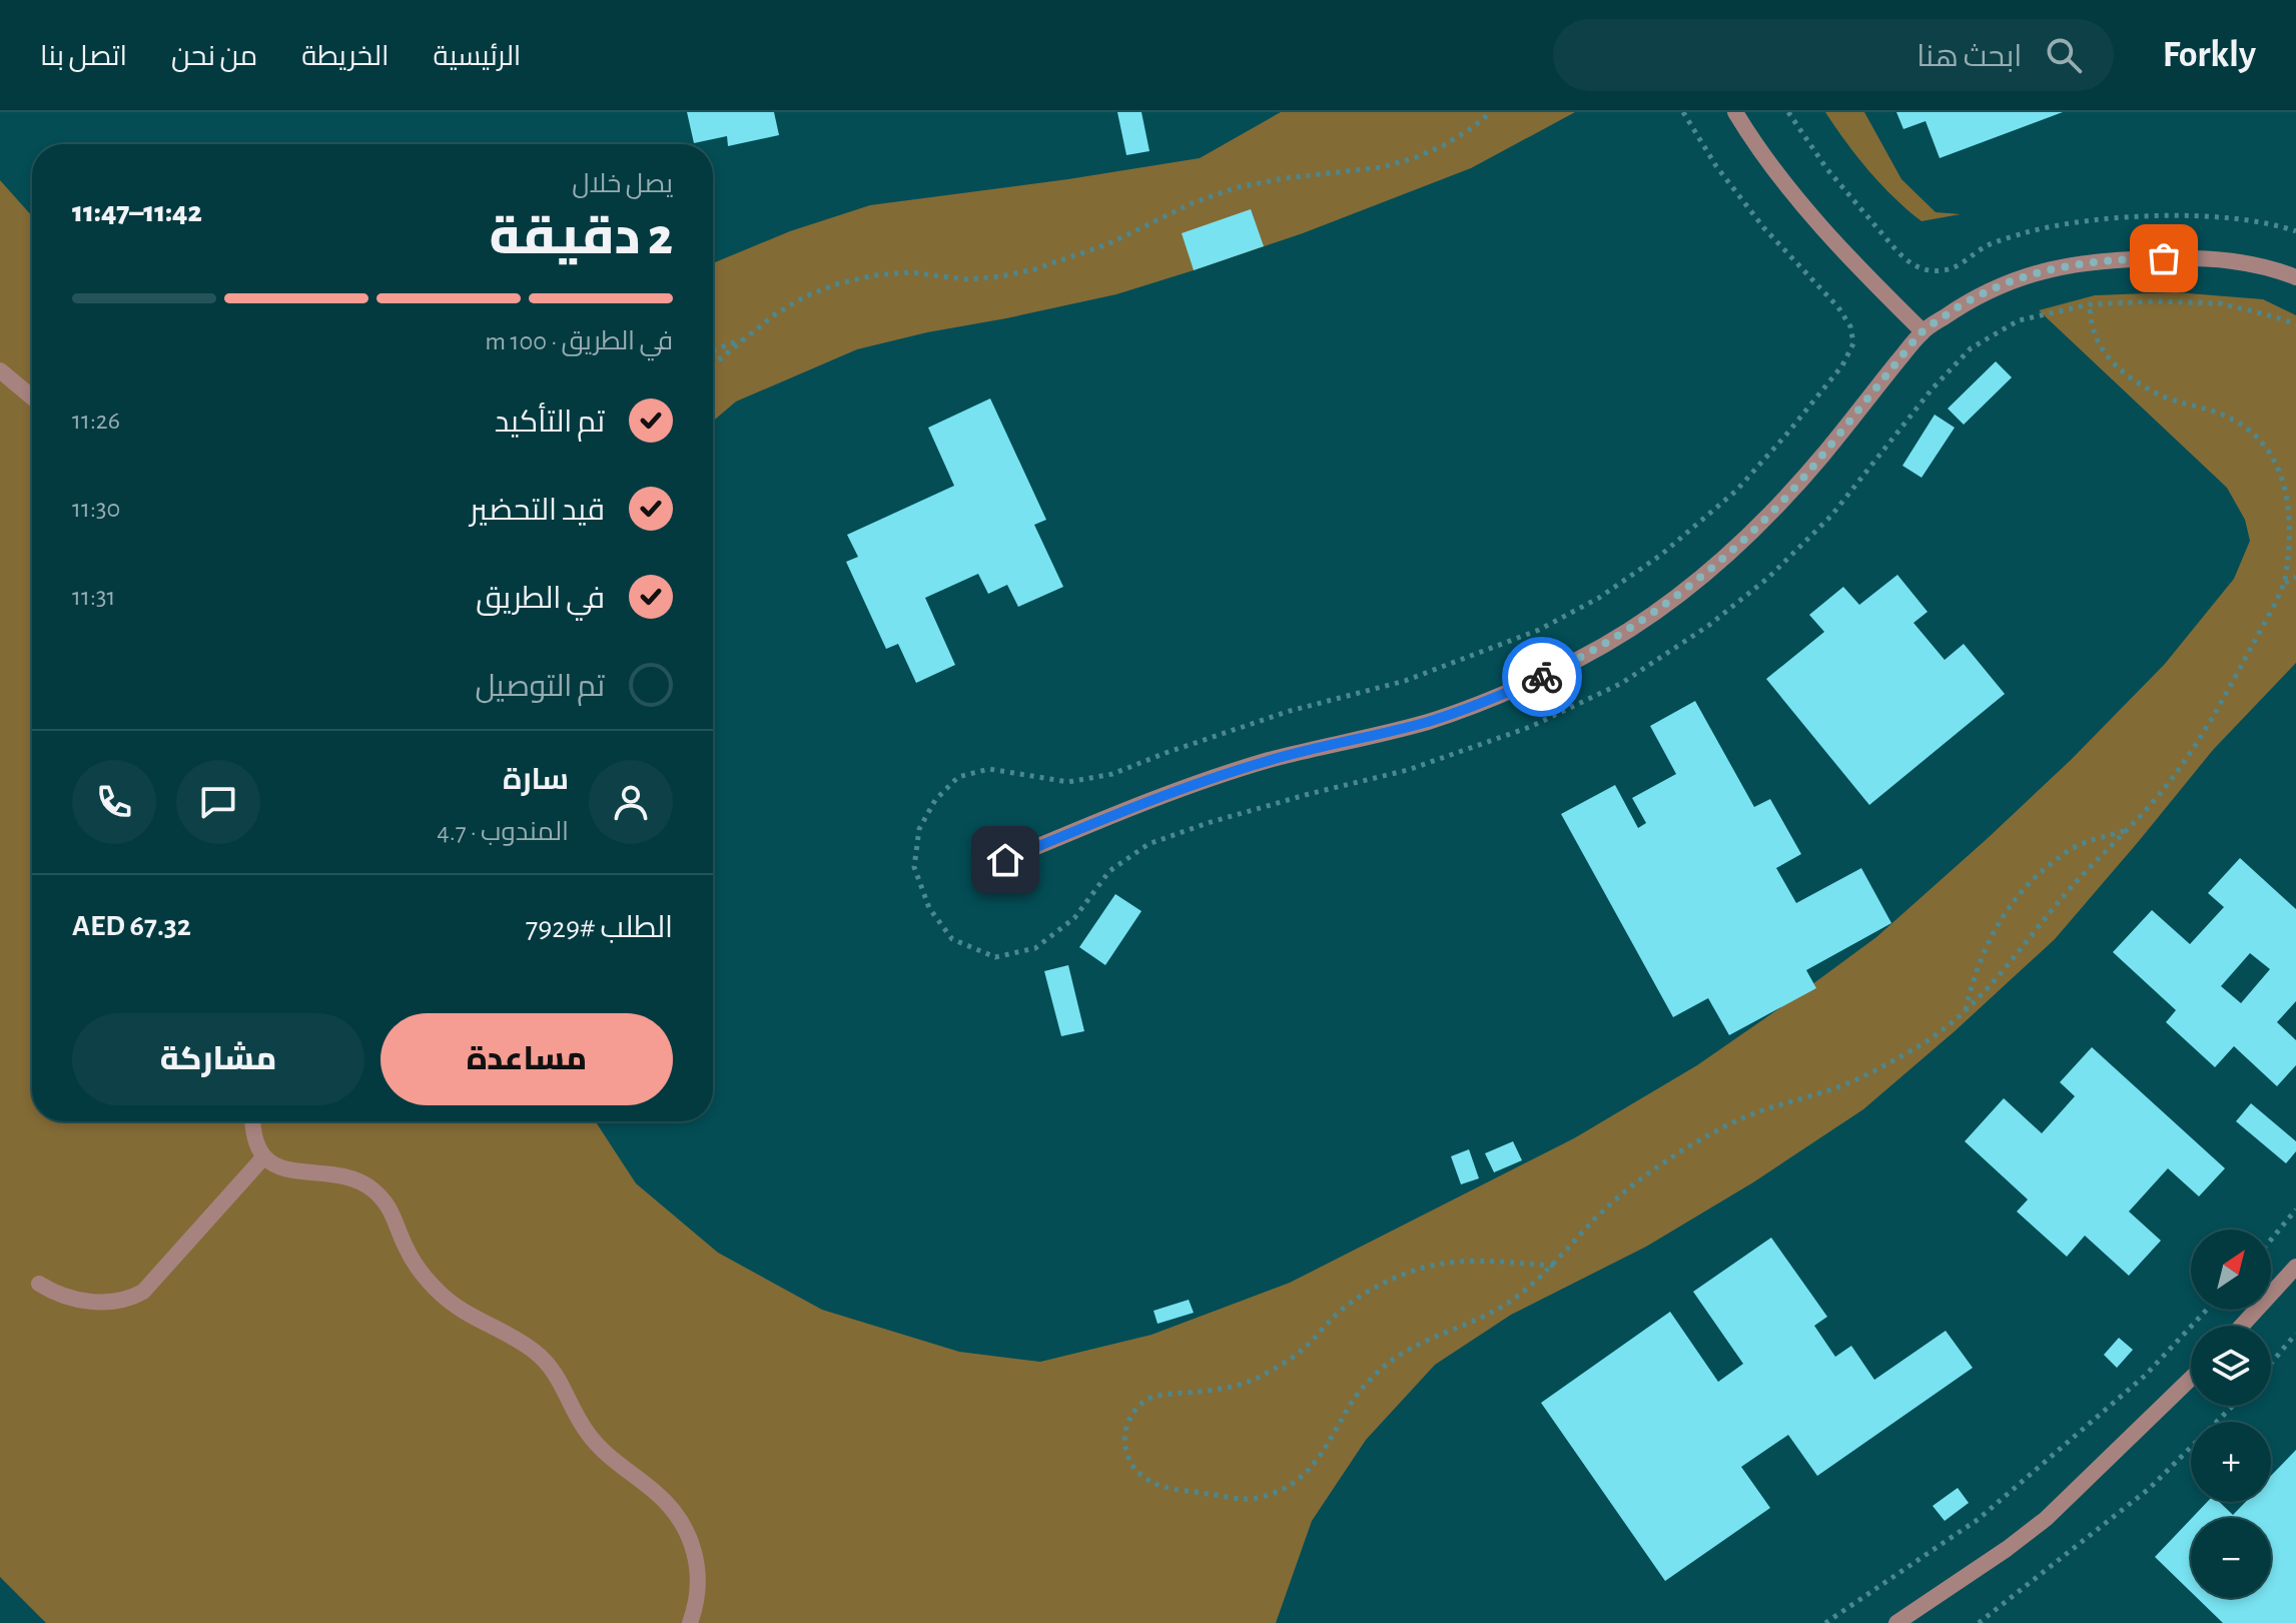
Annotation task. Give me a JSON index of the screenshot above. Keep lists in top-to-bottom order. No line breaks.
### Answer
{"north":"top right","page":{"header":"Forkly","search":"ابحث هنا","nav":["الرئيسية","الخريطة","من نحن","اتصل بنا"],"heading":["2 دقيقة","يصل خلال","11:42–11:47"],"panel":["سارة","المندوب · 4.7","الطلب #7929","AED 67.32"],"bar":"في الطريق · 100 m","list":[["تم التأكيد","11:26"],["قيد التحضير","11:30"],["في الطريق","11:31"],"تم التوصيل"],"buttons":["مساعدة","مشاركة"],"map_buttons":["+","−"]}}
